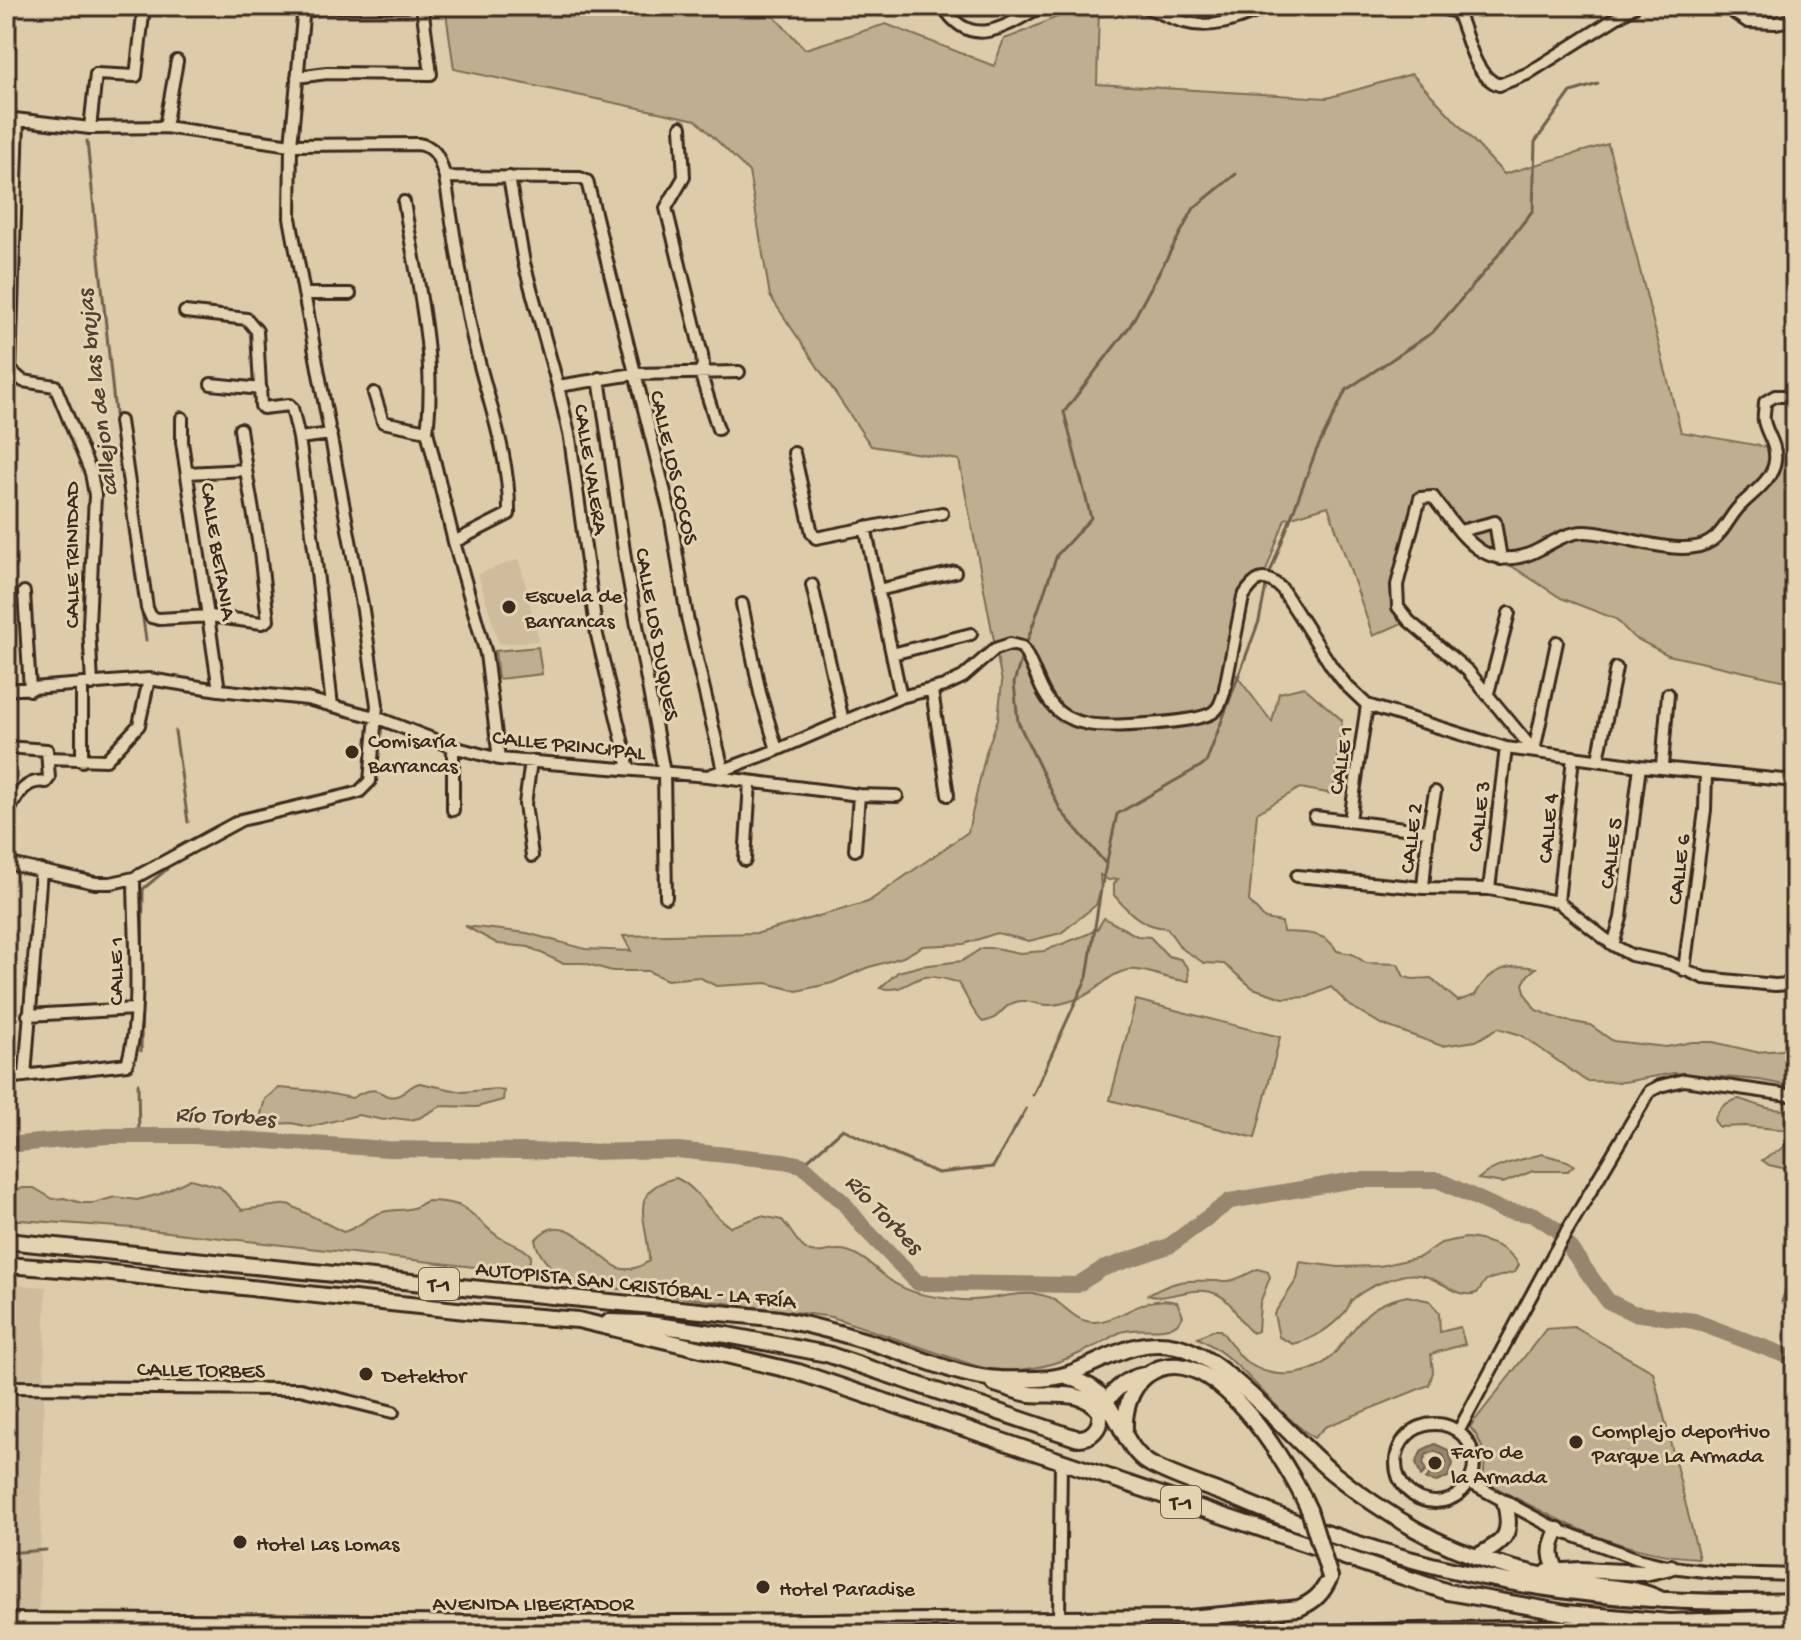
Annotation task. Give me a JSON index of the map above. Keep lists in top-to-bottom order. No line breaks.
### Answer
{"streets":{"highway":["AUTOPISTA SAN CRISTÓBAL - LA FRÍA","T-1"],"main road":["AVENIDA LIBERTADOR"],"street":["CALLE LOS COCOS","CALLE VALERA","CALLE BETANIA","CALLE TRINIDAD","CALLE LOS DUQUES","CALLE PRINCIPAL","CALLE 1","CALLE 3","CALLE 4","CALLE 2","CALLE 5","CALLE 6","CALLE TORBES"]},"crossings":[["CALLE LOS COCOS","CALLE VALERA"],["CALLE VALERA","CALLE PRINCIPAL"],["CALLE BETANIA","CALLE PRINCIPAL"],["CALLE TRINIDAD","CALLE PRINCIPAL"],["CALLE LOS DUQUES","CALLE PRINCIPAL"]],"water":["callejon de las brujas","Río Torbes"],"places":["Escuela de Barrancas","Comisaría Barrancas","Detektor","Complejo deportivo Parque La Armada","Faro de la Armada","Hotel Las Lomas","Hotel Paradise"]}
